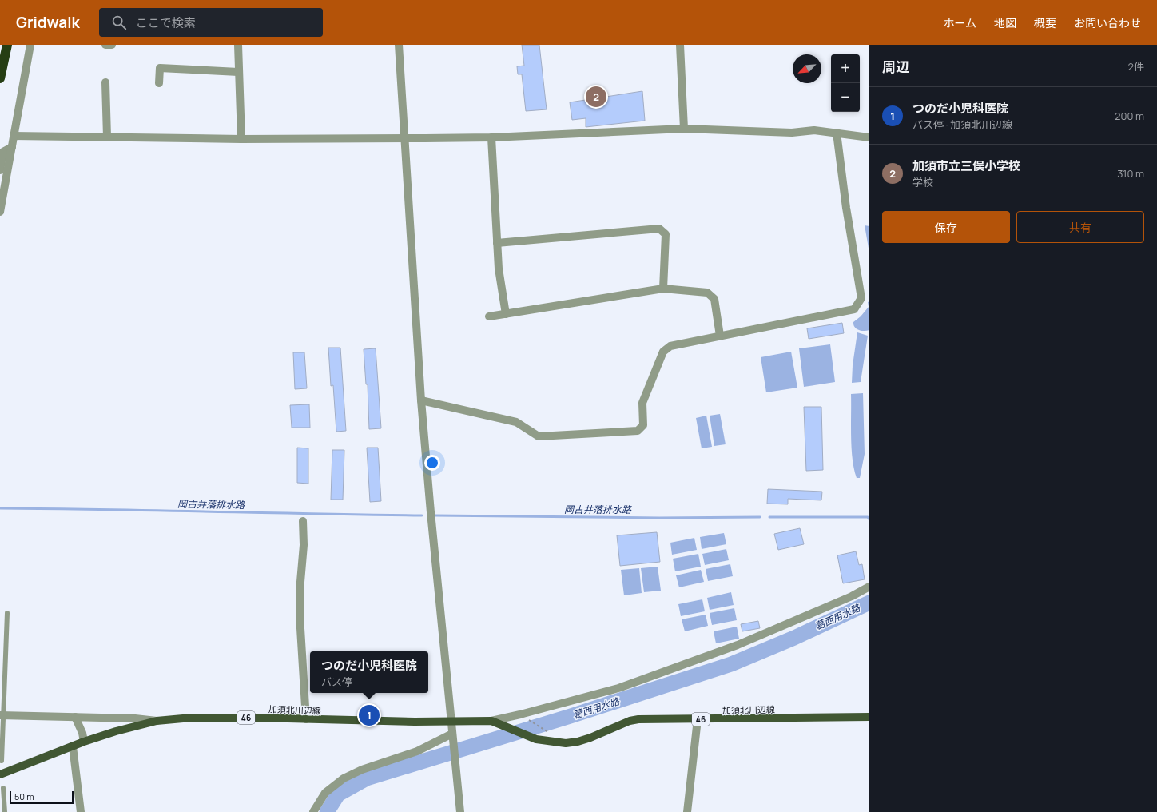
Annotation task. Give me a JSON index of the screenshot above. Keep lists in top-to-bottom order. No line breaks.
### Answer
{"streets":{"main road":["加須北川辺線","46"]},"water":["岡古井落排水路","葛西用水路"],"scale_bar":"50 m","north":"bottom left","page":{"header":"Gridwalk","search":"ここで検索","nav":["ホーム","地図","概要","お問い合わせ"],"heading":["周辺","2件"],"map_buttons":["+","−"],"pins":["2","1"],"list":[{"mark":"1","name":"つのだ小児科医院","note":"バス停 · 加須北川辺線","value":"200 m"},{"mark":"2","name":"加須市立三俣小学校","note":"学校","value":"310 m"}],"buttons":["保存","共有"],"popup":["つのだ小児科医院","バス停"],"scale":"50 m"}}
